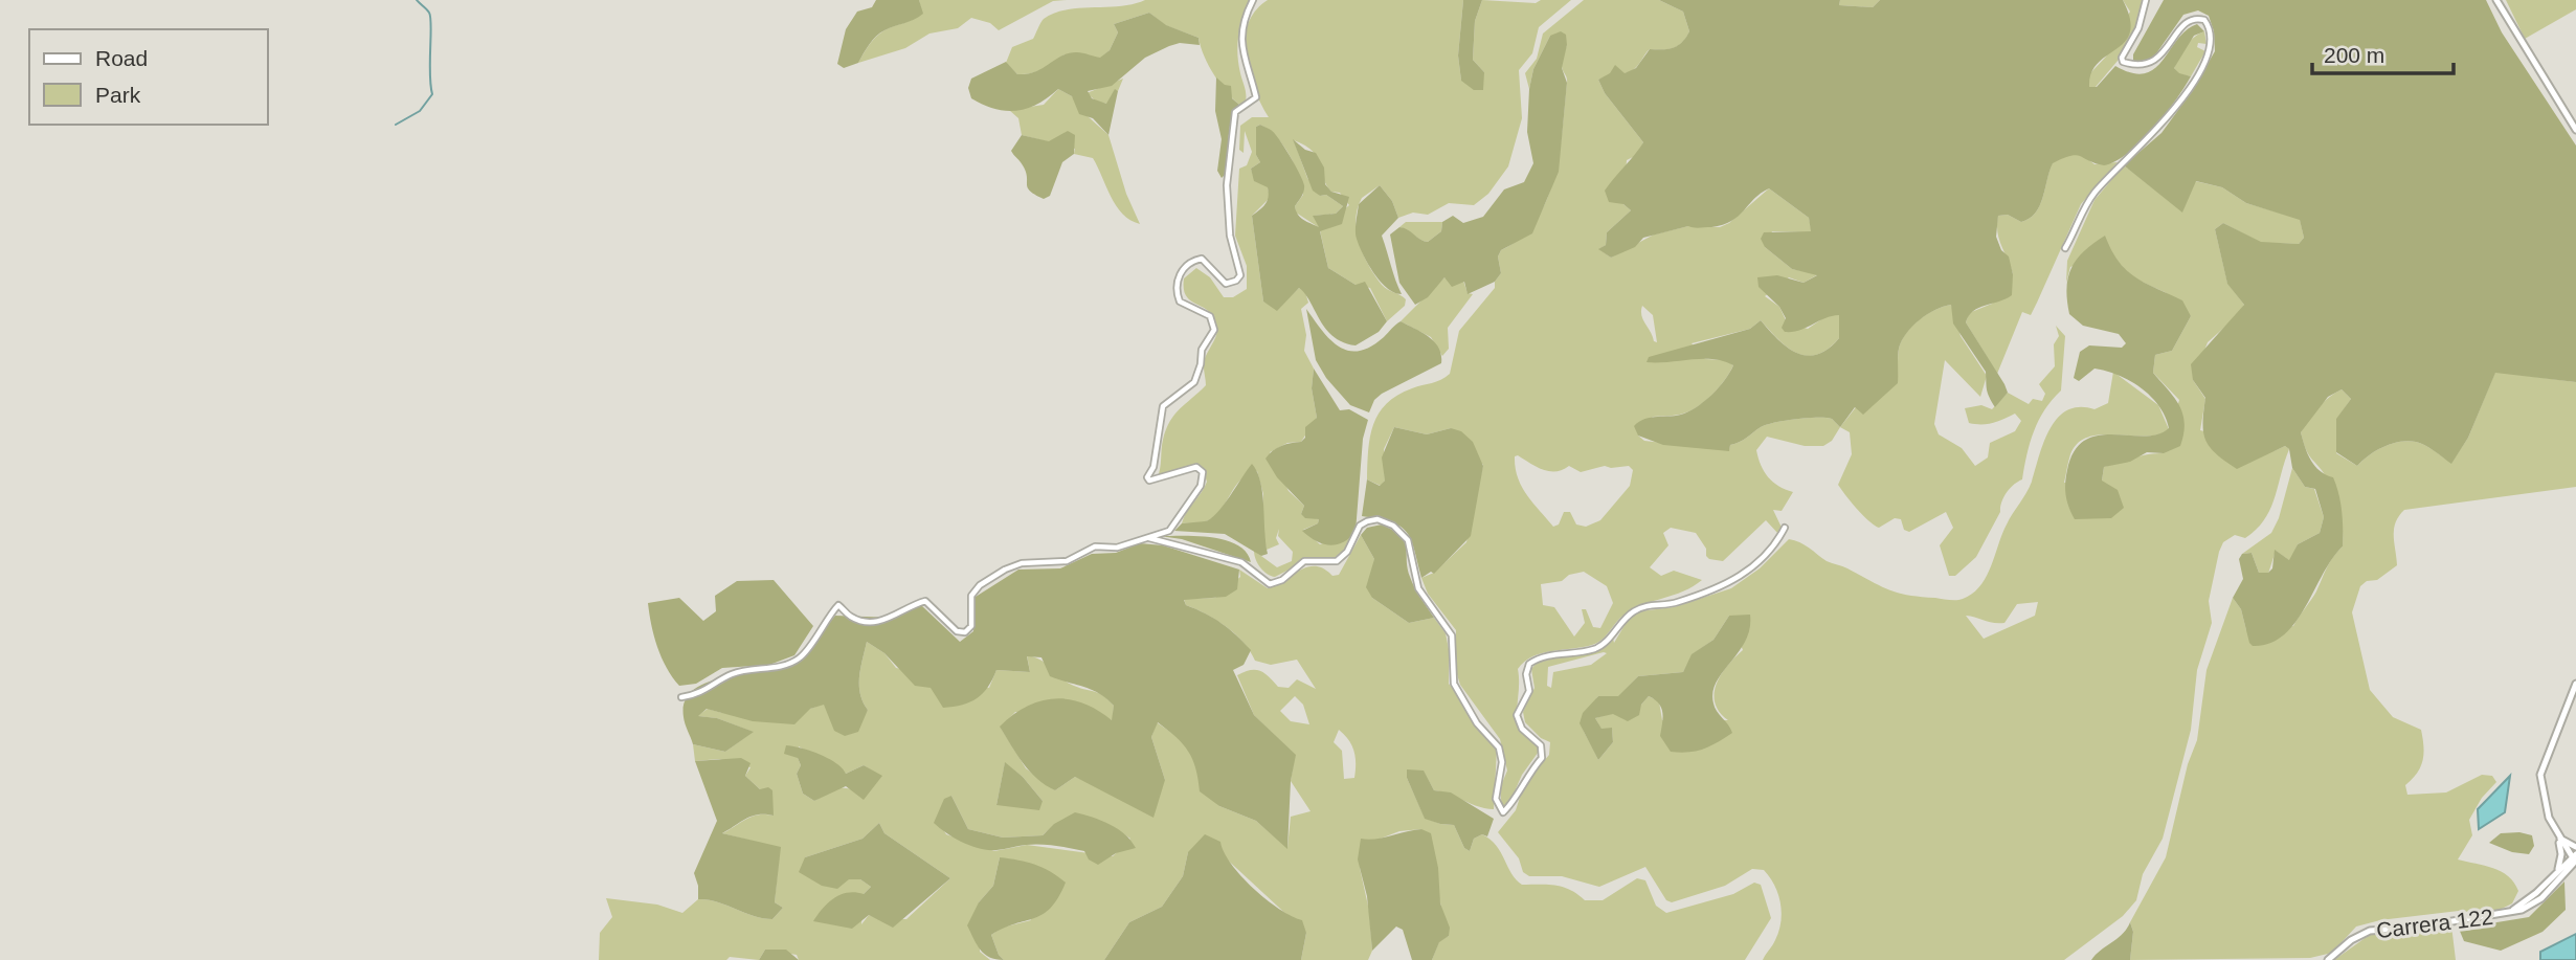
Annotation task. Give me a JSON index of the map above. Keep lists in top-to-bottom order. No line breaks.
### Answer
{"streets":{"street":["Carrera 122"]},"legend":["Road","Park"],"scale_bar":"200 m"}
